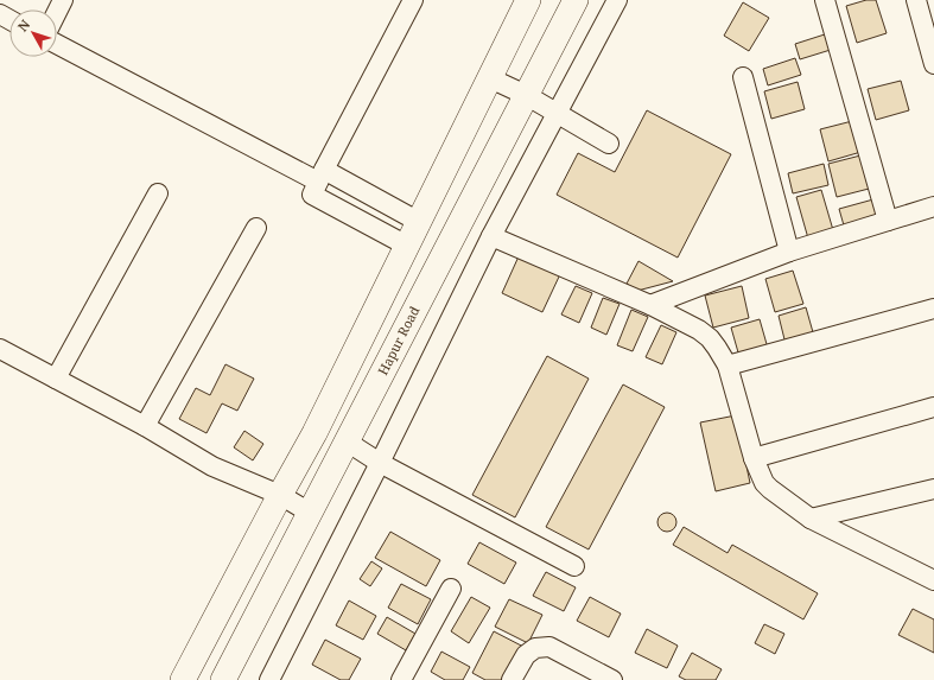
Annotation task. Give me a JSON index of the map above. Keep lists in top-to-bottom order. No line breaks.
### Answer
{"streets":{"main road":["Hapur Road"]},"north":"top left"}
